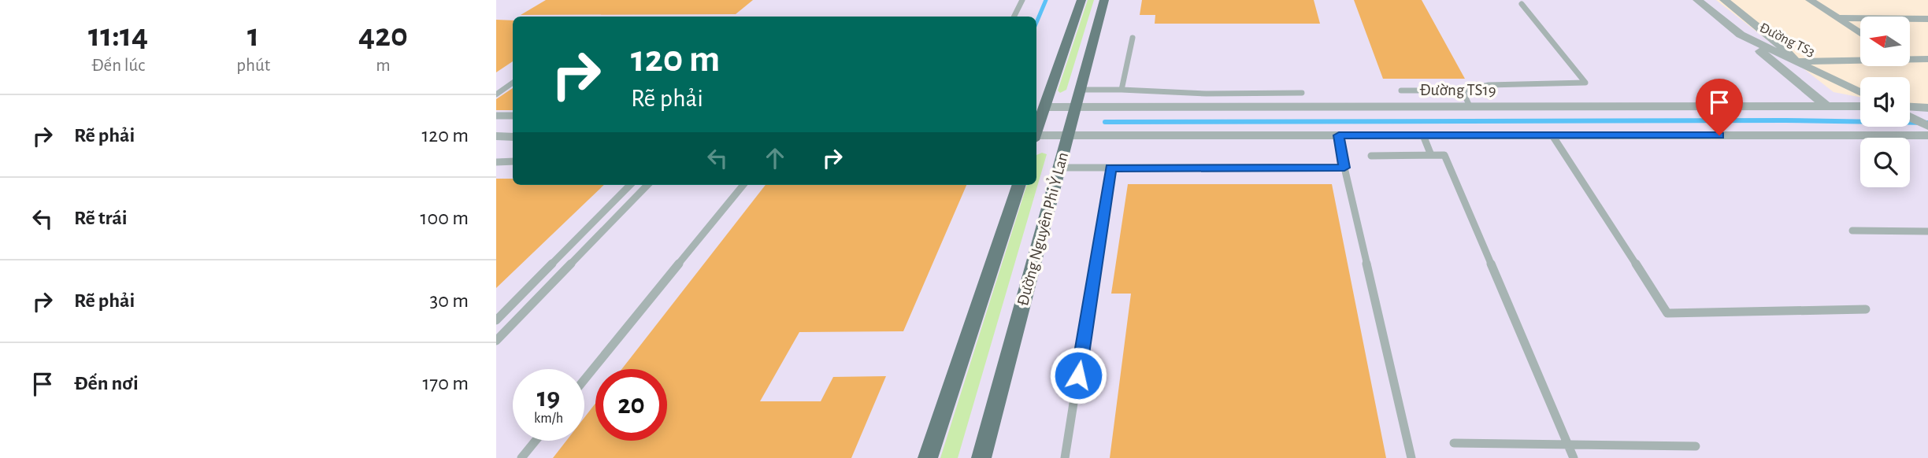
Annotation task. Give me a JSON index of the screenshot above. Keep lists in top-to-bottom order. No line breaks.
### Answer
{"streets":{"main road":["Đường Nguyên Phi Ỷ Lan"],"street":["Đường TS3","Đường TS19"]},"crossings":[["Đường TS19","Đường Nguyên Phi Ỷ Lan"]],"north":"left","page":{"eta":["11:14","Đến lúc","1","phút","420","m"],"turn":["120 m","Rẽ phải"],"list":[{"name":"Rẽ phải","value":"120 m"},{"name":"Rẽ trái","value":"100 m"},{"name":"Rẽ phải","value":"30 m"},{"name":"Đến nơi","value":"170 m"}],"speed":"19 km/h","limit":"20"}}
